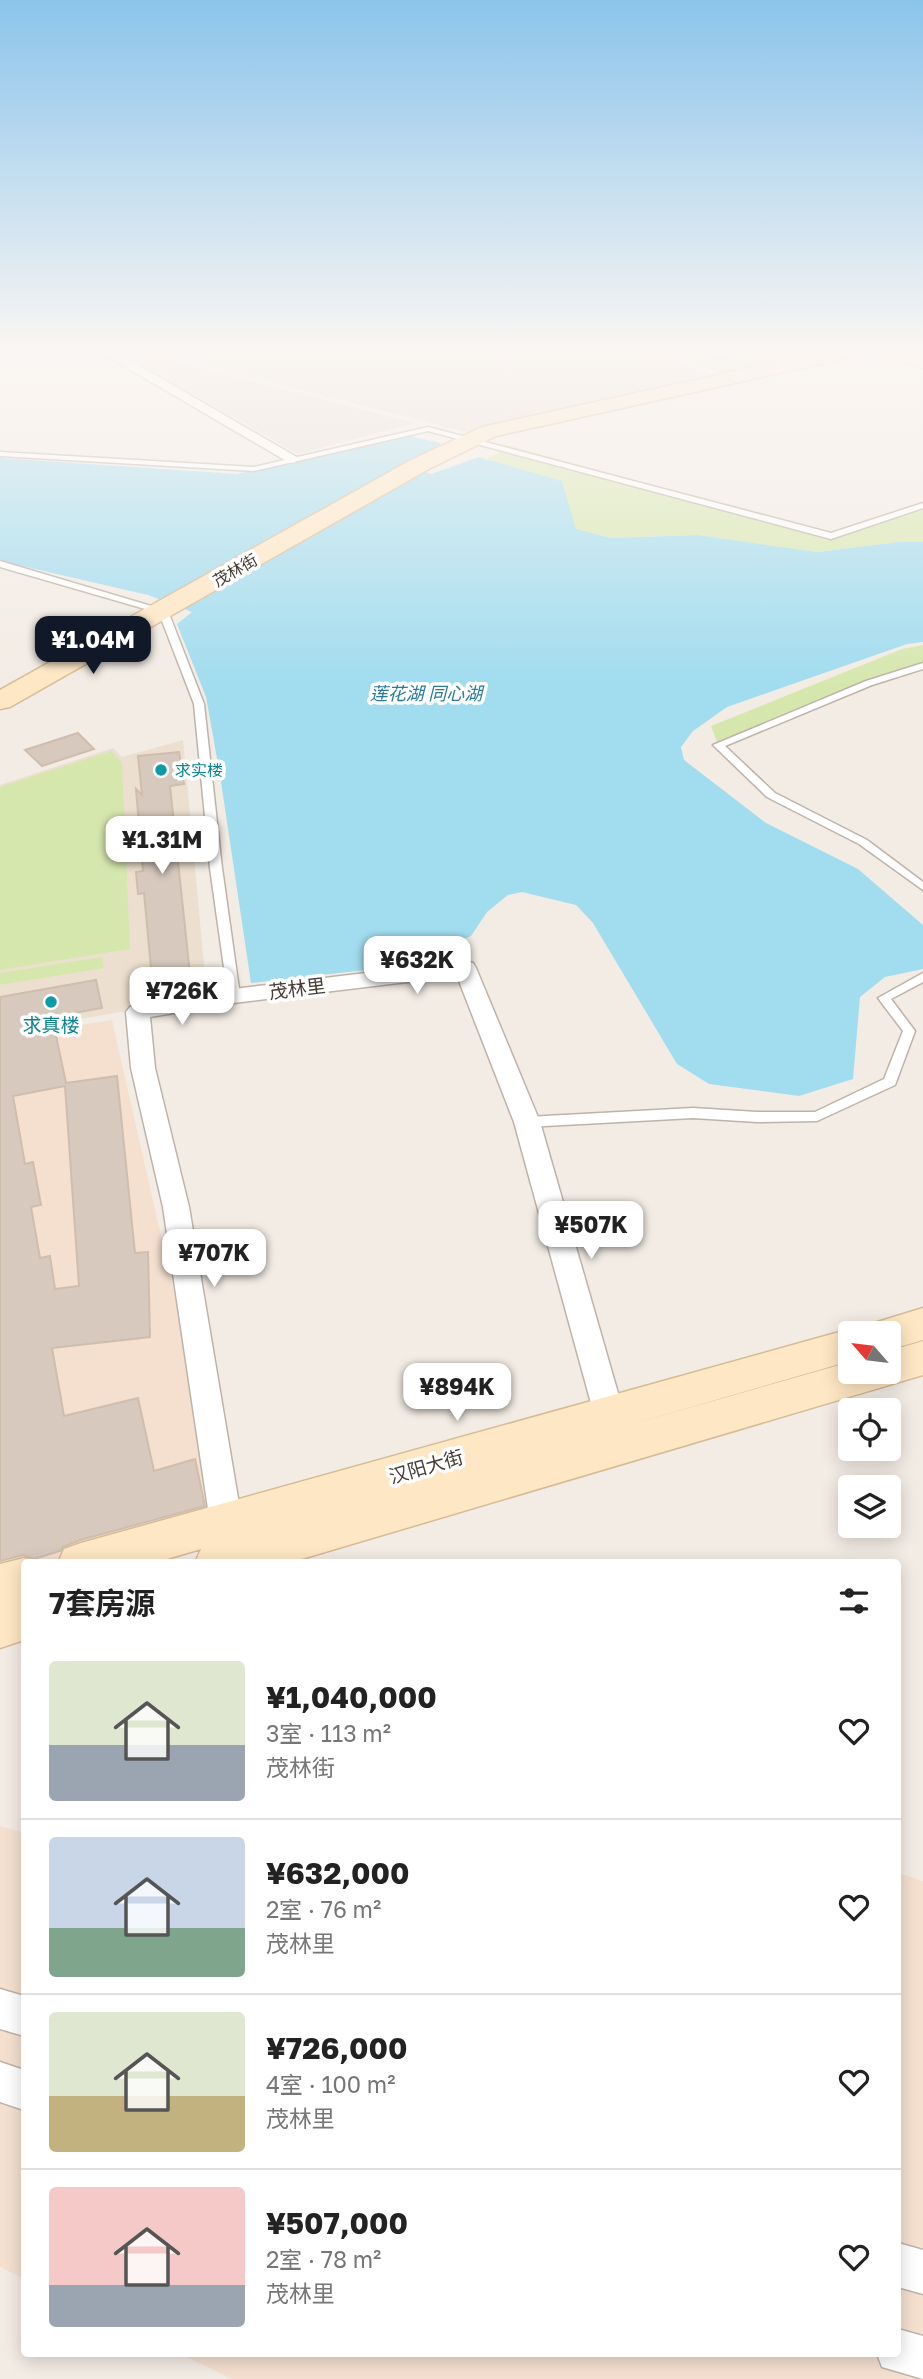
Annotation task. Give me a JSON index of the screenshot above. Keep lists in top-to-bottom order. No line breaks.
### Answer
{"streets":{"street":["茂林街","茂林里","汉阳大街"]},"crossings":[["茂林里","汉阳大街"]],"water":["莲花湖 同心湖"],"places":["求实楼","求真楼"],"north":"top left","page":{"price":["¥1.04M","¥1.31M","¥632K","¥726K","¥507K","¥707K","¥894K"],"heading":"7套房源","list":[{"name":"¥1,040,000","note":"3室 · 113 m² · 茂林街"},{"name":"¥632,000","note":"2室 · 76 m² · 茂林里"},{"name":"¥726,000","note":"4室 · 100 m² · 茂林里"},{"name":"¥507,000","note":"2室 · 78 m² · 茂林里"}]}}
